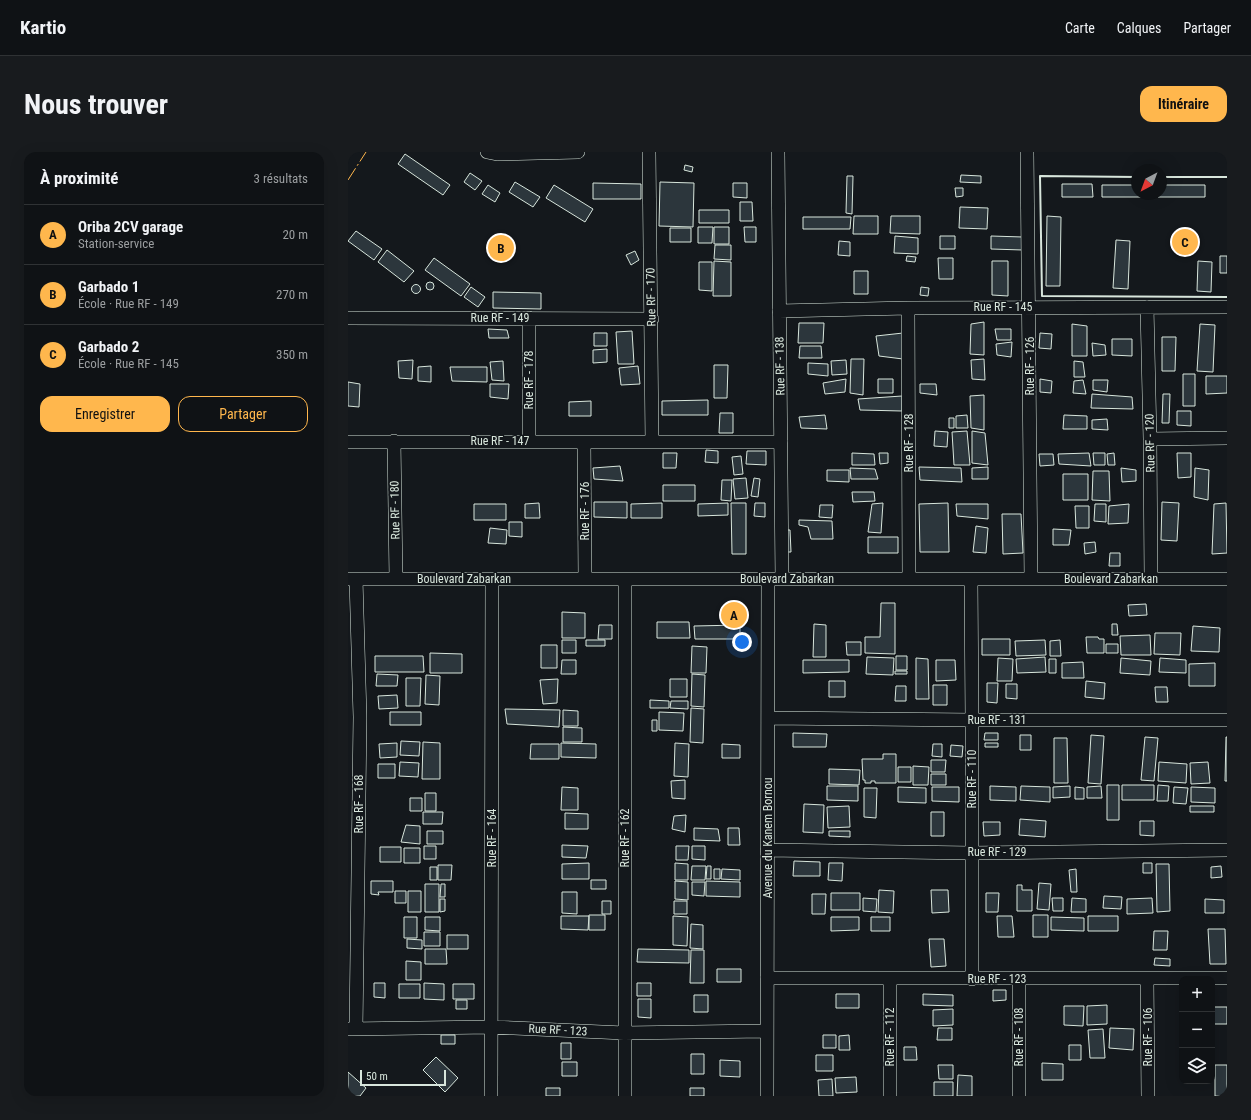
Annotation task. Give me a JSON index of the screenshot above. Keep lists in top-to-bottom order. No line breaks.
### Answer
{"streets":{"street":["Rue RF - 170","Rue RF - 145","Rue RF - 149","Rue RF - 138","Rue RF - 126","Rue RF - 178","Rue RF - 147","Rue RF - 128","Rue RF - 120","Rue RF - 180","Rue RF - 176","Boulevard Zabarkan","Rue RF - 131","Rue RF - 110","Rue RF - 168","Rue RF - 164","Rue RF - 162","Avenue du Kanem Bornou","Rue RF - 129","Rue RF - 123","Rue RF - 112","Rue RF - 108","Rue RF - 106"]},"crossings":[["Rue RF - 170","Rue RF - 149"],["Rue RF - 170","Rue RF - 147"],["Rue RF - 145","Rue RF - 138"],["Rue RF - 145","Rue RF - 126"],["Rue RF - 145","Rue RF - 128"],["Rue RF - 145","Rue RF - 120"],["Rue RF - 149","Rue RF - 178"],["Rue RF - 138","Rue RF - 147"],["Rue RF - 138","Boulevard Zabarkan"],["Rue RF - 126","Boulevard Zabarkan"],["Rue RF - 178","Rue RF - 147"],["Rue RF - 147","Rue RF - 180"],["Rue RF - 147","Rue RF - 176"],["Rue RF - 128","Boulevard Zabarkan"],["Rue RF - 120","Boulevard Zabarkan"],["Rue RF - 180","Boulevard Zabarkan"],["Rue RF - 176","Boulevard Zabarkan"],["Boulevard Zabarkan","Rue RF - 110"],["Boulevard Zabarkan","Rue RF - 168"],["Boulevard Zabarkan","Rue RF - 164"],["Boulevard Zabarkan","Rue RF - 162"],["Boulevard Zabarkan","Avenue du Kanem Bornou"],["Rue RF - 131","Rue RF - 110"],["Rue RF - 131","Avenue du Kanem Bornou"],["Rue RF - 110","Rue RF - 129"],["Rue RF - 110","Rue RF - 123"],["Rue RF - 168","Rue RF - 123"],["Rue RF - 164","Rue RF - 123"],["Rue RF - 162","Rue RF - 123"],["Avenue du Kanem Bornou","Rue RF - 129"],["Avenue du Kanem Bornou","Rue RF - 123"],["Rue RF - 123","Rue RF - 112"],["Rue RF - 123","Rue RF - 108"],["Rue RF - 123","Rue RF - 106"]],"scale_bar":"50 m","north":"bottom left","page":{"header":"Kartio","nav":["Carte","Calques","Partager"],"buttons":["Itinéraire",["Enregistrer","Partager"]],"title":"Nous trouver","heading":["À proximité","3 résultats"],"list":[{"mark":"A","name":"Oriba 2CV garage","note":"Station-service","value":"20 m"},{"mark":"B","name":"Garbado 1","note":"École · Rue RF - 149","value":"270 m"},{"mark":"C","name":"Garbado 2","note":"École · Rue RF - 145","value":"350 m"}],"pins":["C","B","A"],"map_buttons":["+","−"],"scale":"50 m"}}
